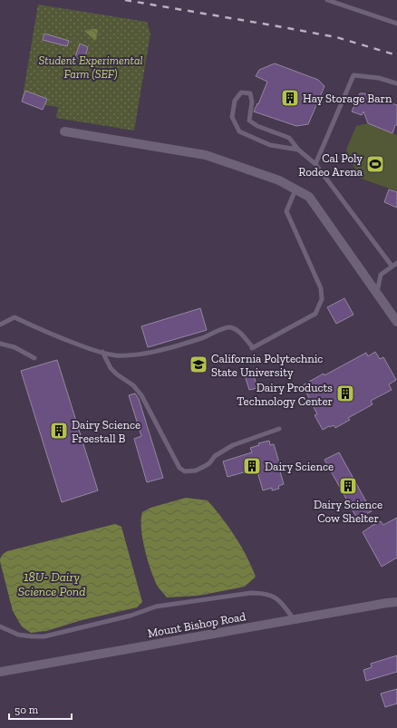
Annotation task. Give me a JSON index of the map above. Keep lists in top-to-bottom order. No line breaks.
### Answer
{"streets":{"street":["Mount Bishop Road"]},"water":["18U- Dairy Science Pond"],"parks":["Student Experimental Farm (SEF)"],"places":{"building":["Hay Storage Barn","Dairy Products Technology Center","Dairy Science Freestall B","Dairy Science","Dairy Science Cow Shelter"],"sports":["Cal Poly Rodeo Arena"],"school or university":["California Polytechnic State University"]},"scale_bar":"50 m"}
